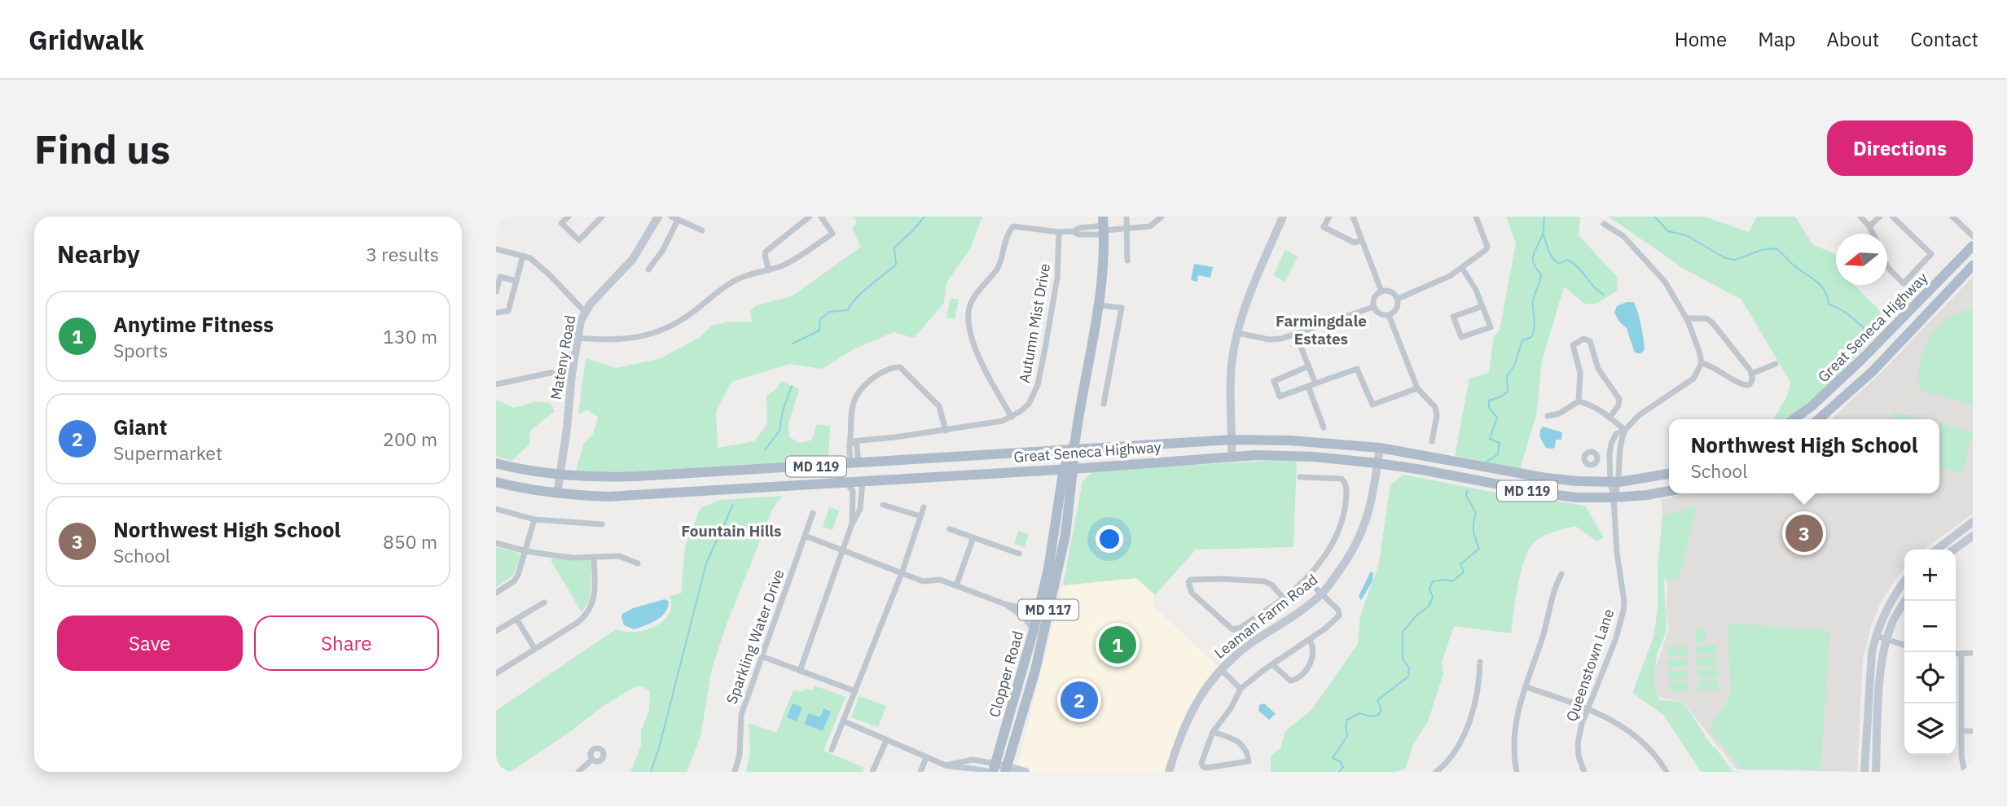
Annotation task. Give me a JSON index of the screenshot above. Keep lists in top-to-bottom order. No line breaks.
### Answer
{"streets":{"main road":["Great Seneca Highway","MD 119","MD 117","Clopper Road"],"street":["Autumn Mist Drive","Mateny Road","Leaman Farm Road","Sparkling Water Drive","Queenstown Lane"]},"crossings":[["Great Seneca Highway","Mateny Road"],["Great Seneca Highway","Leaman Farm Road"],["Great Seneca Highway","Queenstown Lane"],["Great Seneca Highway","Clopper Road"]],"districts":["Farmingdale Estates","Fountain Hills"],"north":"left","page":{"header":"Gridwalk","nav":["Home","Map","About","Contact"],"buttons":["Directions",["Save","Share"]],"title":"Find us","heading":["Nearby","3 results"],"list":[{"mark":"1","name":"Anytime Fitness","note":"Sports","value":"130 m"},{"mark":"2","name":"Giant","note":"Supermarket","value":"200 m"},{"mark":"3","name":"Northwest High School","note":"School","value":"850 m"}],"popup":["Northwest High School","School"],"pins":["3","1","2"],"map_buttons":["+","−"]}}
